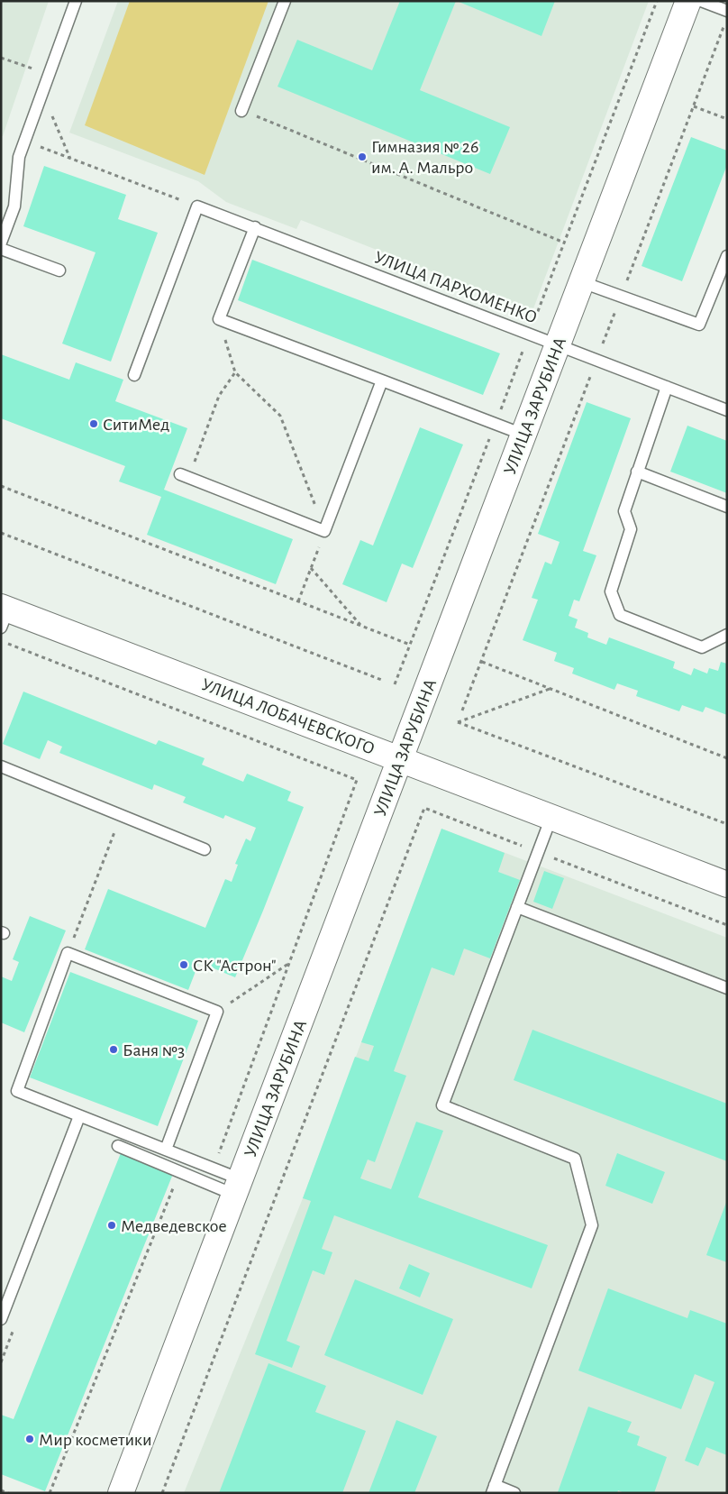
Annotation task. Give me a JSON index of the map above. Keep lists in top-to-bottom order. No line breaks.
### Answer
{"streets":{"street":["УЛИЦА ЗАРУБИНА","УЛИЦА ЛОБАЧЕВСКОГО"],"lane":["УЛИЦА ПАРХОМЕНКО"]},"crossings":[["УЛИЦА ПАРХОМЕНКО","УЛИЦА ЗАРУБИНА"],["УЛИЦА ЗАРУБИНА","УЛИЦА ЛОБАЧЕВСКОГО"]],"places":["Гимназия № 26 им. А. Мальро","СитиМед","СК \"Астрон\"","Баня №3","Медведевское","Мир косметики"]}
